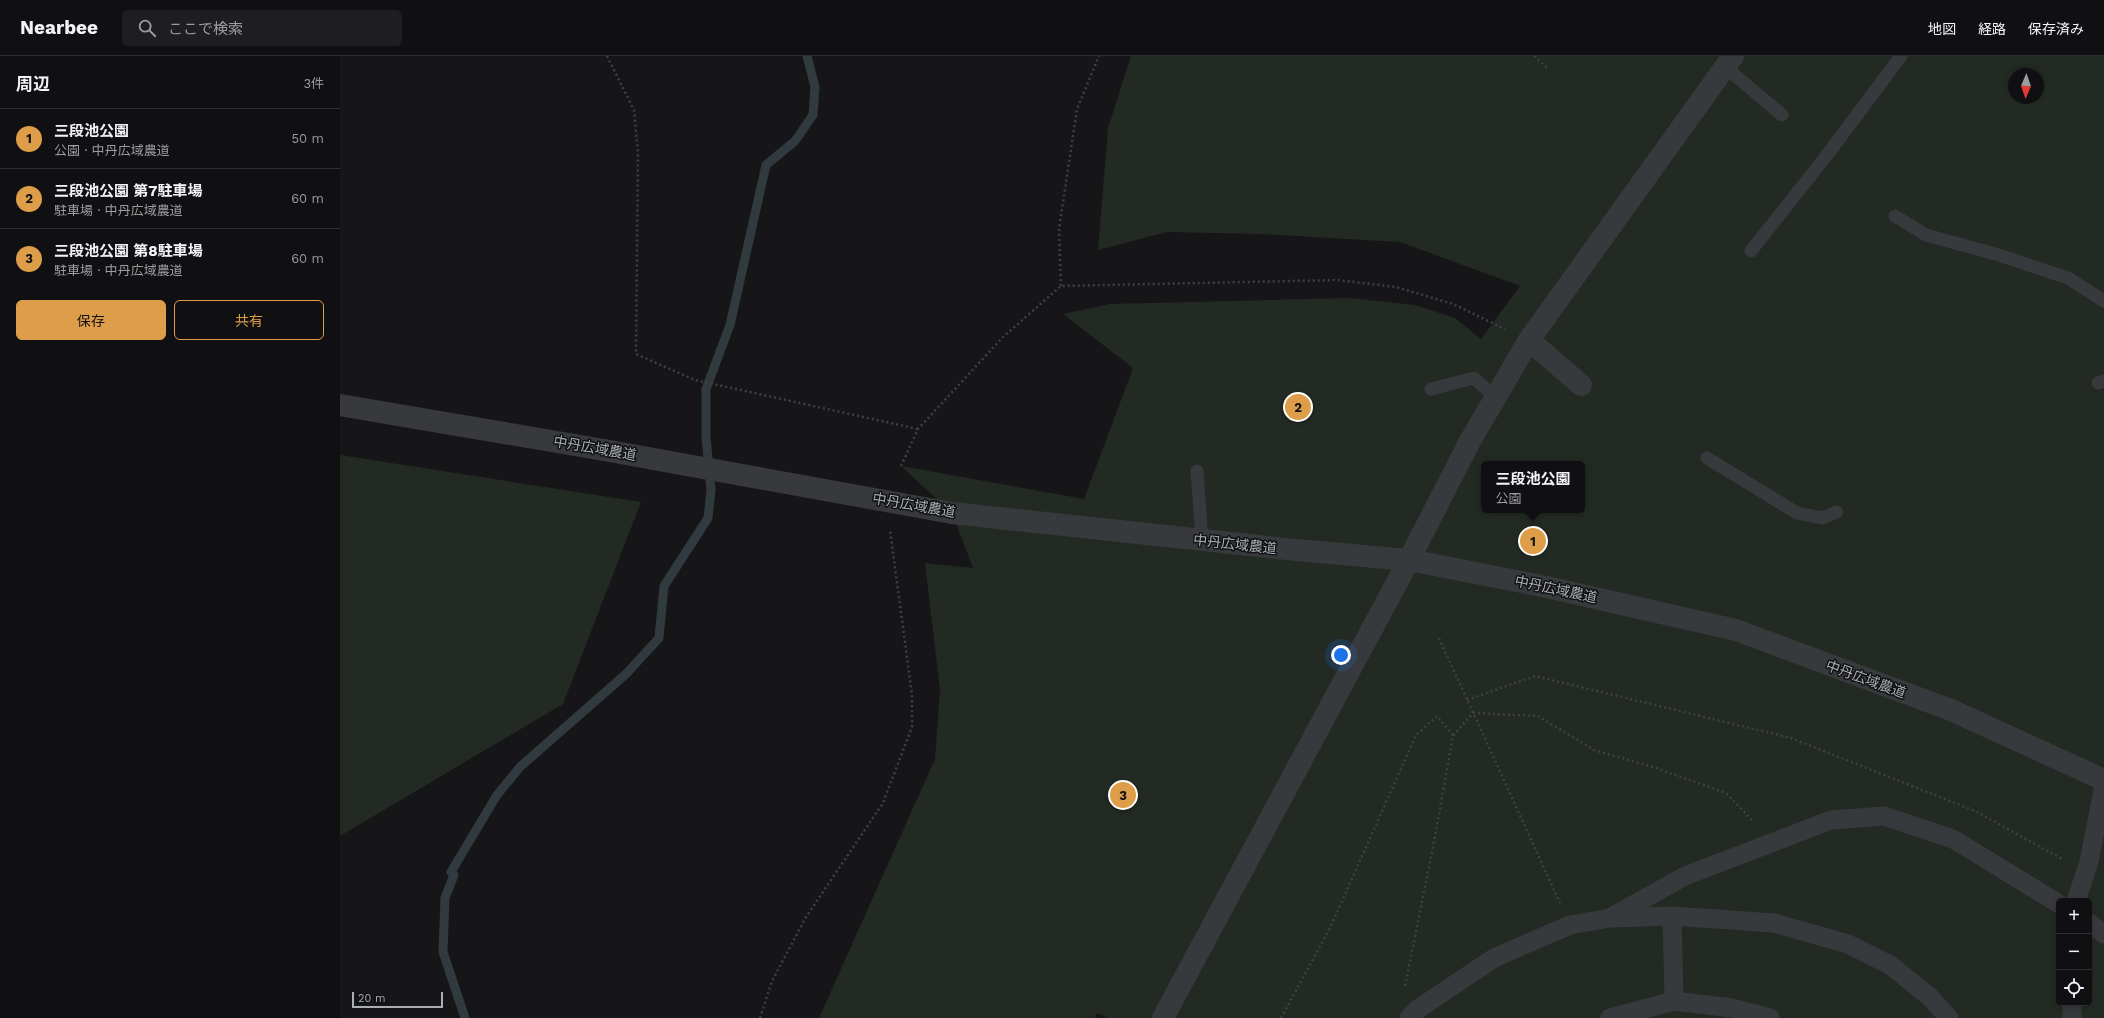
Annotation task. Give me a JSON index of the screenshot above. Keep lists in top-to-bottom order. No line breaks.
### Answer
{"streets":{"street":["中丹広域農道"]},"scale_bar":"20 m","north":"bottom","page":{"header":"Nearbee","search":"ここで検索","nav":["地図","経路","保存済み"],"heading":["周辺","3件"],"list":[{"mark":"1","name":"三段池公園","note":"公園 · 中丹広域農道","value":"50 m"},{"mark":"2","name":"三段池公園 第7駐車場","note":"駐車場 · 中丹広域農道","value":"60 m"},{"mark":"3","name":"三段池公園 第8駐車場","note":"駐車場 · 中丹広域農道","value":"60 m"}],"buttons":["保存","共有"],"pins":["2","1","3"],"popup":["三段池公園","公園"],"map_buttons":["+","−"],"scale":"20 m"}}
